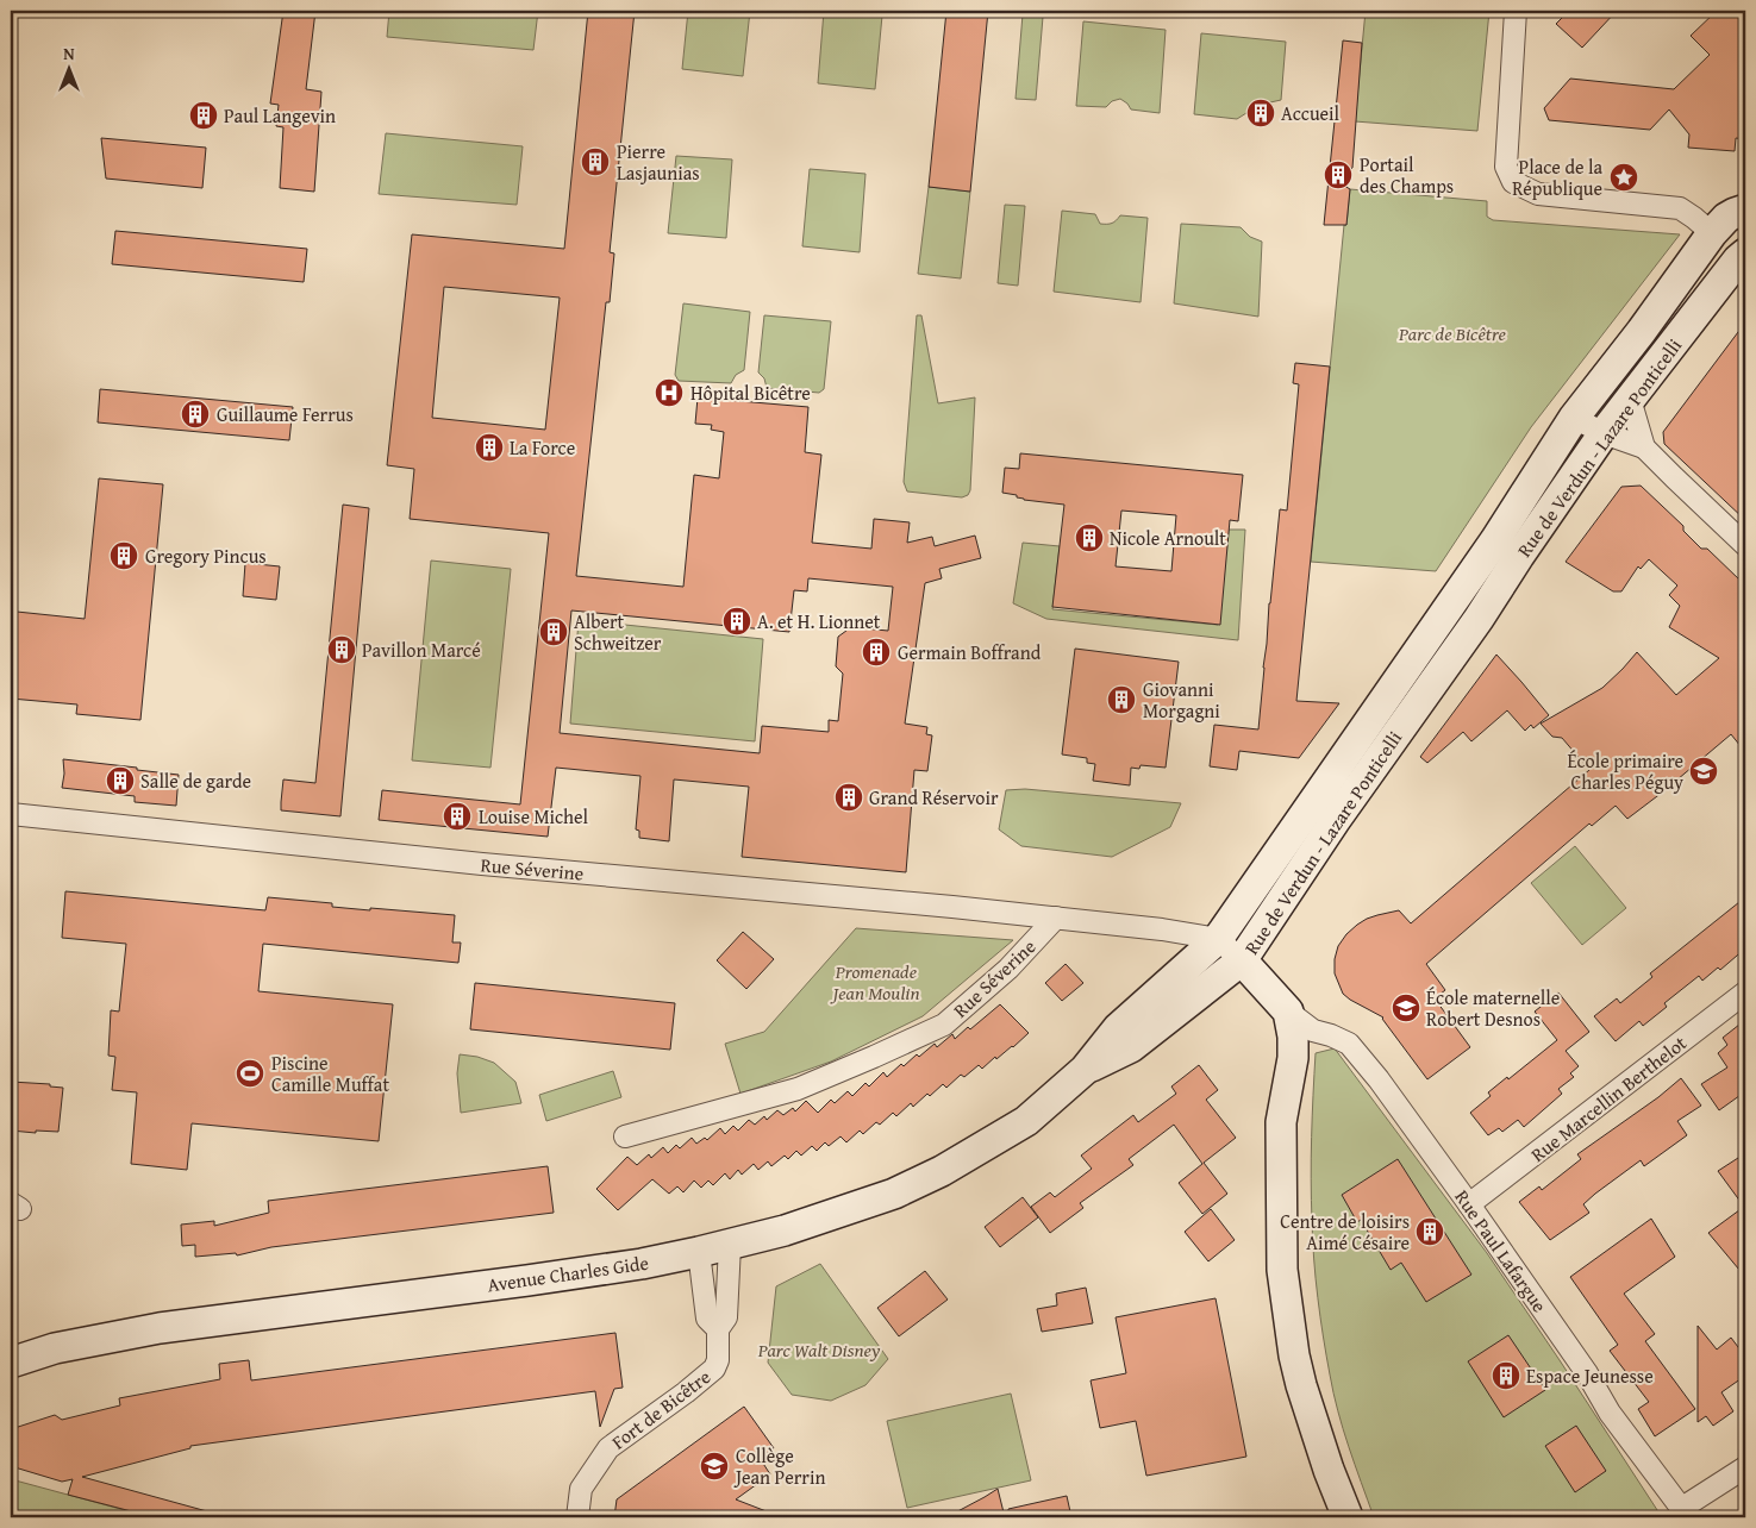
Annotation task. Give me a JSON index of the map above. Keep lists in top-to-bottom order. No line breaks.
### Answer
{"streets":{"main road":["Rue de Verdun - Lazare Ponticelli","Avenue Charles Gide"],"street":["Rue Séverine","Rue Marcellin Berthelot","Rue Paul Lafargue","Fort de Bicêtre"]},"crossings":[["Rue de Verdun - Lazare Ponticelli","Rue Séverine"],["Rue de Verdun - Lazare Ponticelli","Avenue Charles Gide"],["Rue Séverine","Avenue Charles Gide"],["Rue Marcellin Berthelot","Rue Paul Lafargue"]],"parks":["Parc de Bicêtre","Promenade Jean Moulin","Parc Walt Disney"],"places":{"building":["Accueil","Paul Langevin","Pierre Lasjaunias","Portail des Champs","Guillaume Ferrus","La Force","Nicole Arnoult","Gregory Pincus","A. et H. Lionnet","Albert Schweitzer","Pavillon Marcé","Germain Boffrand","Giovanni Morgagni","Salle de garde","Grand Réservoir","Louise Michel","Centre de loisirs Aimé Césaire","Espace Jeunesse"],"place":["Place de la République"],"hospital":["Hôpital Bicêtre"],"school or university":["École primaire Charles Péguy","École maternelle Robert Desnos","Collège Jean Perrin"],"sports":["Piscine Camille Muffat"]},"north":"top"}
